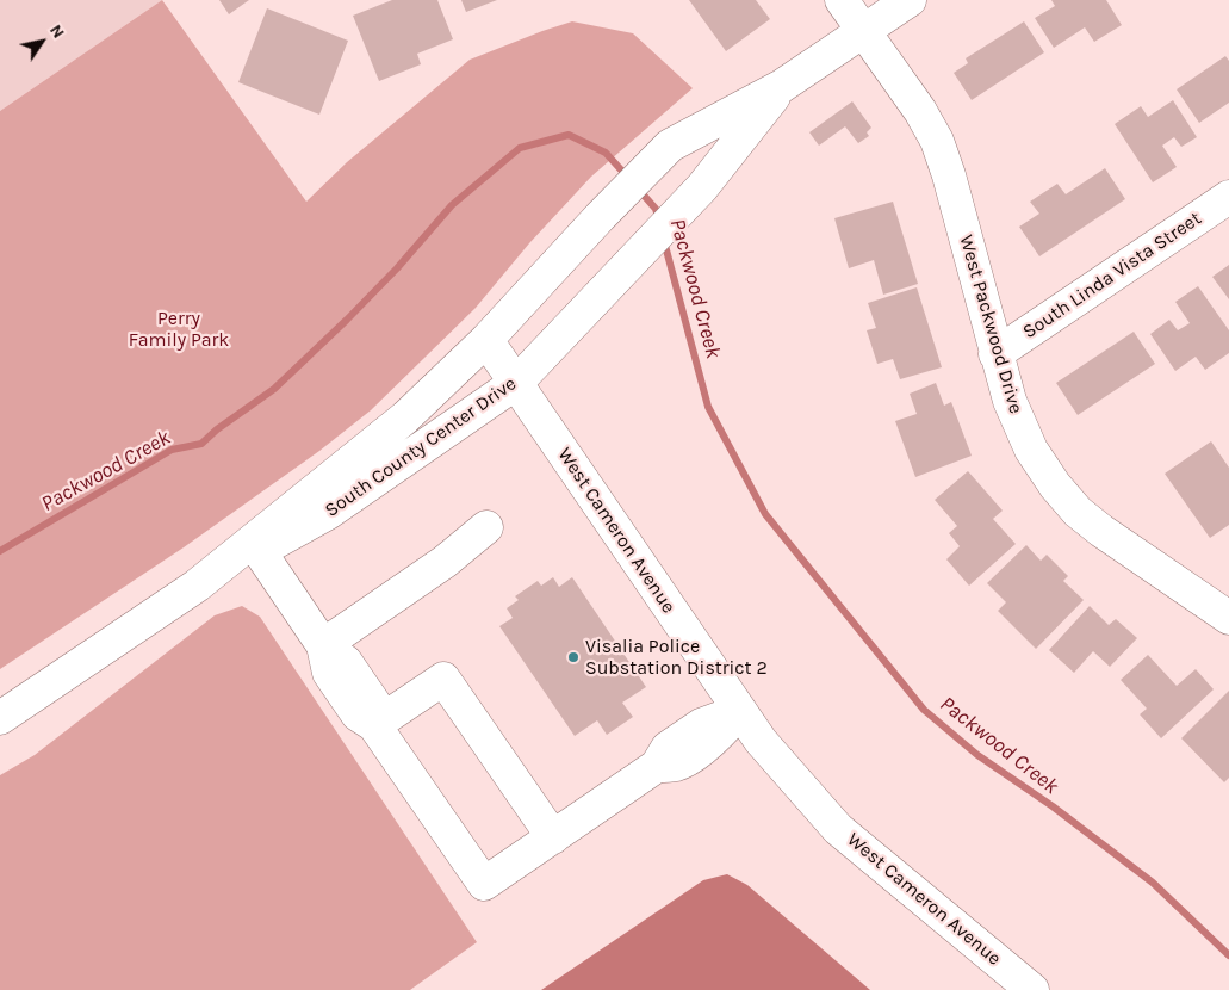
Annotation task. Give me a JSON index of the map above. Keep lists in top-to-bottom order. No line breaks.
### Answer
{"streets":{"street":["South Linda Vista Street","West Packwood Drive","South County Center Drive","West Cameron Avenue"]},"crossings":[["South Linda Vista Street","West Packwood Drive"],["West Packwood Drive","South County Center Drive"],["South County Center Drive","West Cameron Avenue"]],"water":["Packwood Creek"],"parks":["Perry Family Park"],"places":["Visalia Police Substation District 2"],"north":"top right"}
